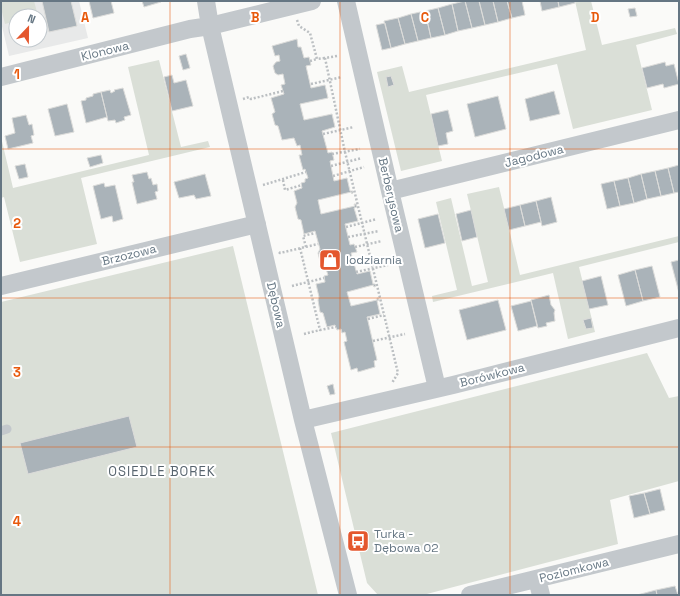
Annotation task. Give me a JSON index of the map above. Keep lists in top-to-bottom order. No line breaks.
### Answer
{"streets":{"street":["Klonowa","Jagodowa","Berberysowa","Brzozowa","Dębowa","Borówkowa","Poziomkowa"]},"crossings":[["Klonowa","Dębowa"],["Jagodowa","Berberysowa"],["Berberysowa","Borówkowa"],["Brzozowa","Dębowa"],["Dębowa","Borówkowa"]],"districts":["OSIEDLE BOREK"],"places":{"shop":["lodziarnia"],"bus stop":["Turka - Dębowa 02"]},"north":"top","grid":{"columns":["A","B","C","D"],"rows":["1","2","3","4"]}}
